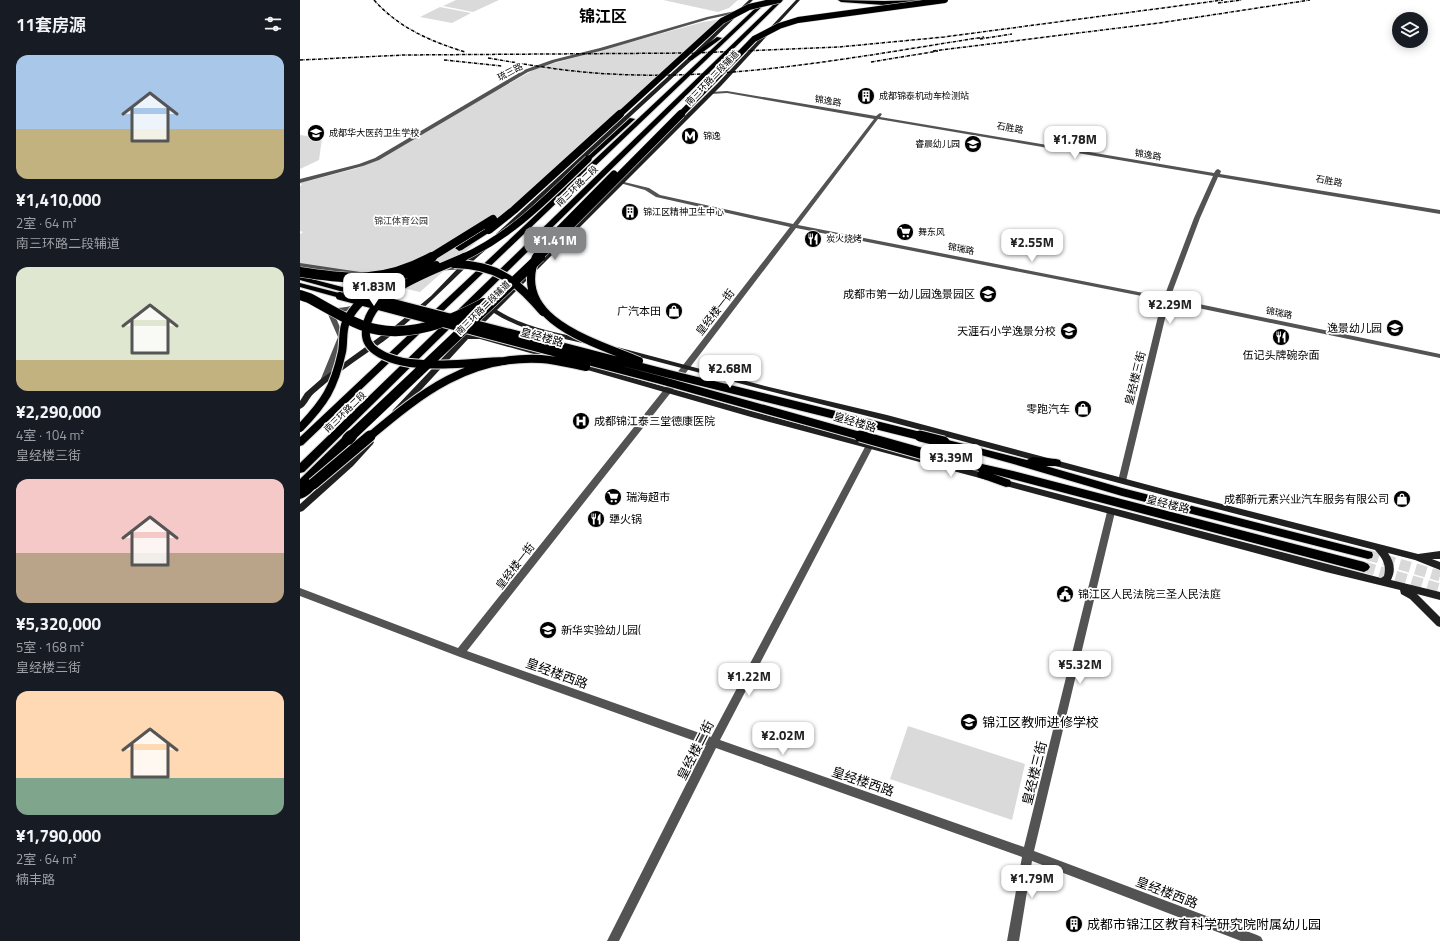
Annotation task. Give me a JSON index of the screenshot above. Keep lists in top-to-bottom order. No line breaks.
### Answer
{"streets":{"highway":["南三环路二段","皇经楼路"],"main road":["南三环路二段辅道"],"street":["琉三路","锦逸路","石胜路","锦瑞路","皇经楼一街","皇经楼三街","皇经楼西路","皇经楼二街"]},"crossings":[["南三环路二段辅道","锦逸路"],["南三环路二段辅道","锦瑞路"],["锦逸路","石胜路"],["锦逸路","皇经楼一街"],["锦逸路","皇经楼三街"],["石胜路","皇经楼三街"],["锦瑞路","皇经楼一街"],["锦瑞路","皇经楼三街"],["皇经楼一街","皇经楼西路"],["皇经楼三街","皇经楼西路"],["皇经楼西路","皇经楼二街"]],"districts":["锦江区"],"parks":["锦江体育公园"],"places":{"building":["成都锦泰机动车检测站","锦江区精神卫生中心","成都市锦江区教育科学研究院附属幼儿园"],"school or university":["成都华大医药卫生学校","睿晨幼儿园","成都市第一幼儿园逸景园区","逸景幼儿园","天涯石小学逸景分校","新华实验幼儿园(","锦江区教师进修学校"],"metro station":["锦逸"],"supermarket":["舞东风","瑞海超市"],"restaurant":["炭火烧烤","伍记头牌碗杂面","犟火锅"],"shop":["广汽本田","零跑汽车","成都新元素兴业汽车服务有限公司"],"hospital":["成都锦江泰三堂德康医院"],"public building":["锦江区人民法院三圣人民法庭"]},"page":{"heading":"11套房源","list":[{"name":"¥1,410,000","note":"2室 · 64 m² · 南三环路二段辅道"},{"name":"¥2,290,000","note":"4室 · 104 m² · 皇经楼三街"},{"name":"¥5,320,000","note":"5室 · 168 m² · 皇经楼三街"},{"name":"¥1,790,000","note":"2室 · 64 m² · 楠丰路"}],"price":["¥1.78M","¥1.41M","¥2.55M","¥1.83M","¥2.29M","¥2.68M","¥3.39M","¥5.32M","¥1.22M","¥2.02M","¥1.79M"]}}
